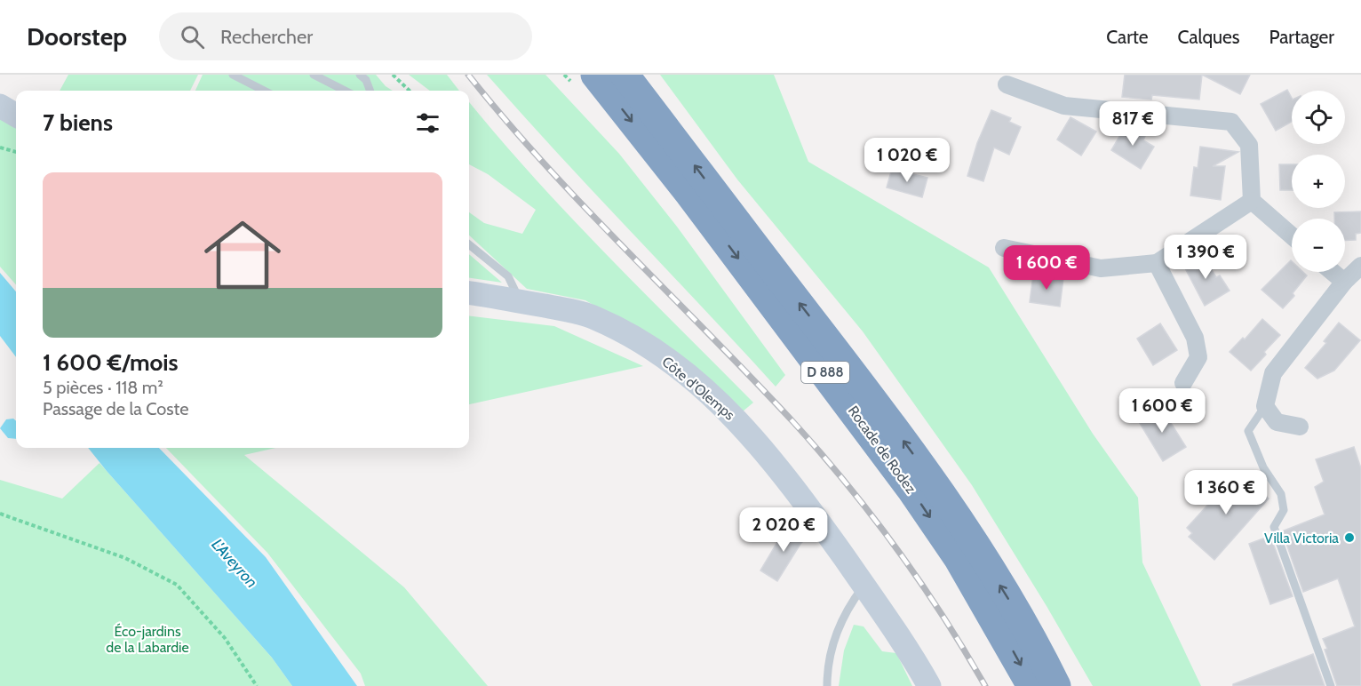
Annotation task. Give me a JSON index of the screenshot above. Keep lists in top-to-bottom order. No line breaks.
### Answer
{"streets":{"highway":["D 888","Rocade de Rodez"],"street":["Côte d'Olemps"]},"water":["L'Aveyron"],"parks":["Éco-jardins de la Labardie"],"places":["Villa Victoria"],"page":{"header":"Doorstep","search":"Rechercher","nav":["Carte","Calques","Partager"],"map_buttons":["+","−"],"heading":"7 biens","price":["817 €","1 020 €","1 390 €","1 600 €","1 600 €","1 360 €","2 020 €"],"list":[{"name":"1 600 €/mois","note":"5 pièces · 118 m² · Passage de la Coste"}]}}
